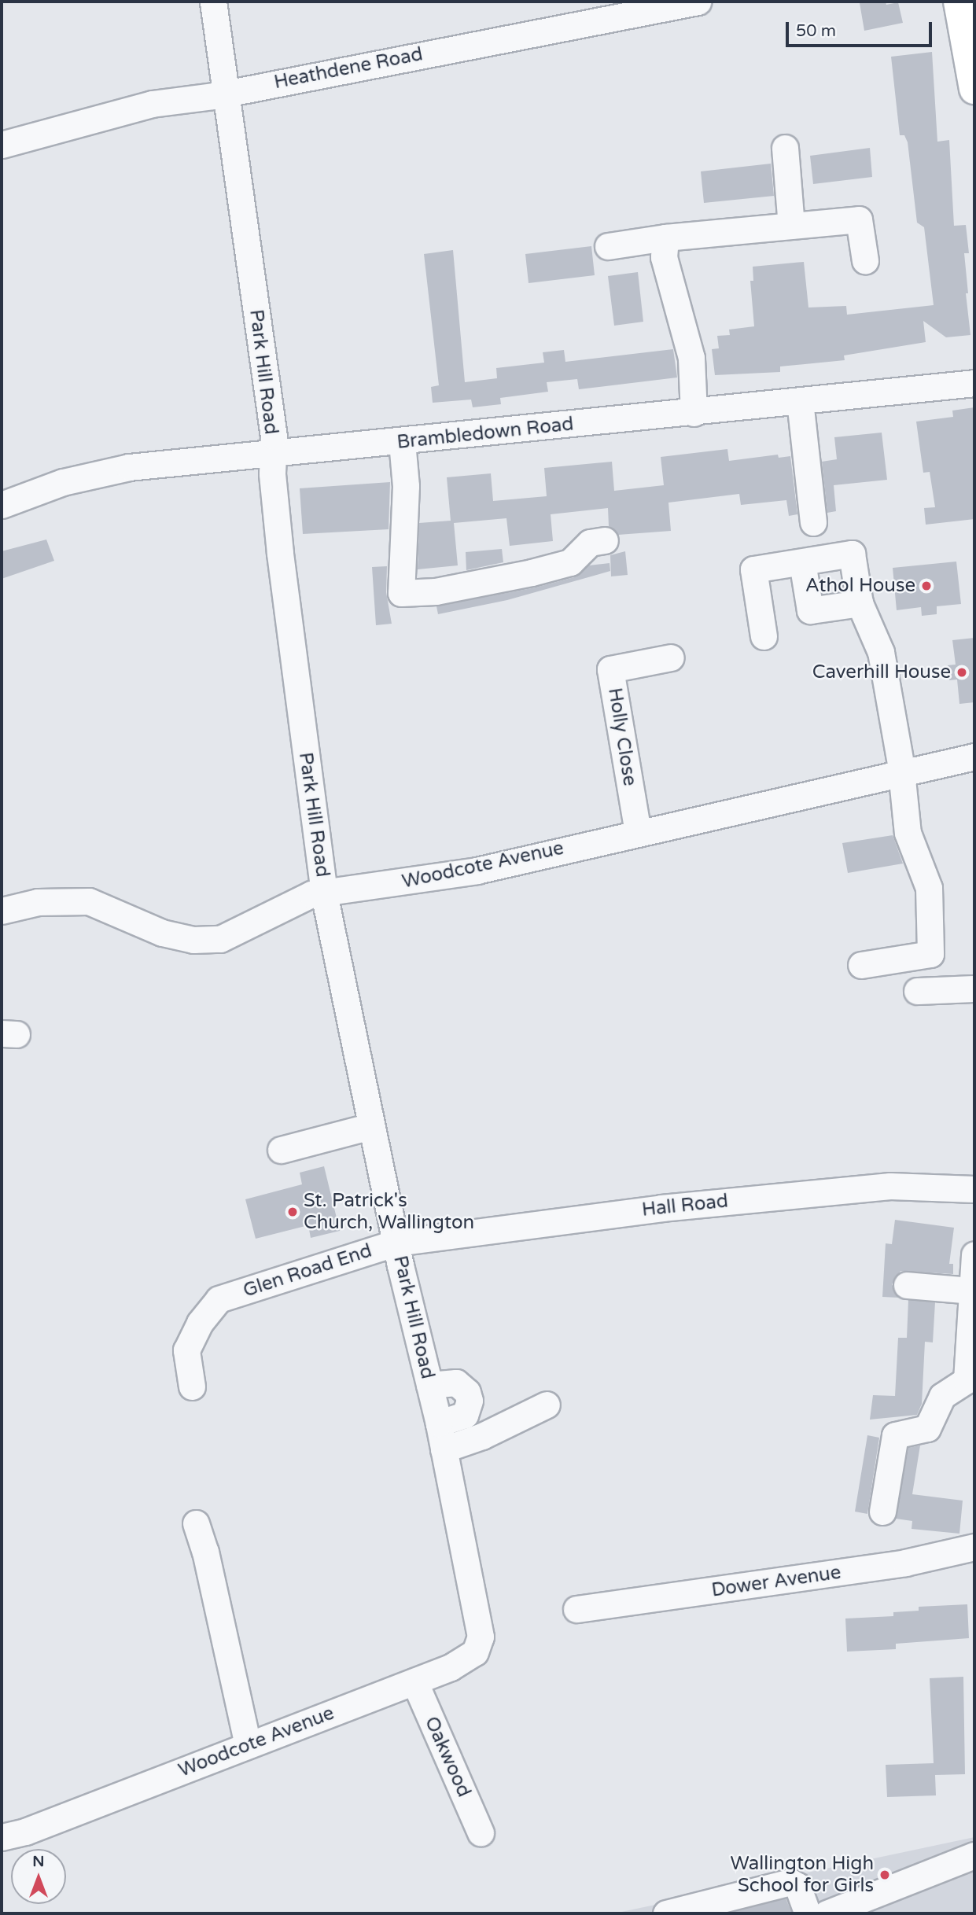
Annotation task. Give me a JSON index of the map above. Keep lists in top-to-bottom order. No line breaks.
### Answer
{"streets":{"street":["Heathdene Road","Park Hill Road","Brambledown Road","Holly Close","Woodcote Avenue","Hall Road","Glen Road End","Dower Avenue","Oakwood"]},"crossings":[["Heathdene Road","Park Hill Road"],["Park Hill Road","Brambledown Road"],["Park Hill Road","Woodcote Avenue"],["Park Hill Road","Hall Road"],["Park Hill Road","Glen Road End"],["Holly Close","Woodcote Avenue"],["Woodcote Avenue","Oakwood"],["Hall Road","Glen Road End"]],"places":["Athol House","Caverhill House","St. Patrick's Church, Wallington","Wallington High School for Girls"],"scale_bar":"50 m","north":"top"}
